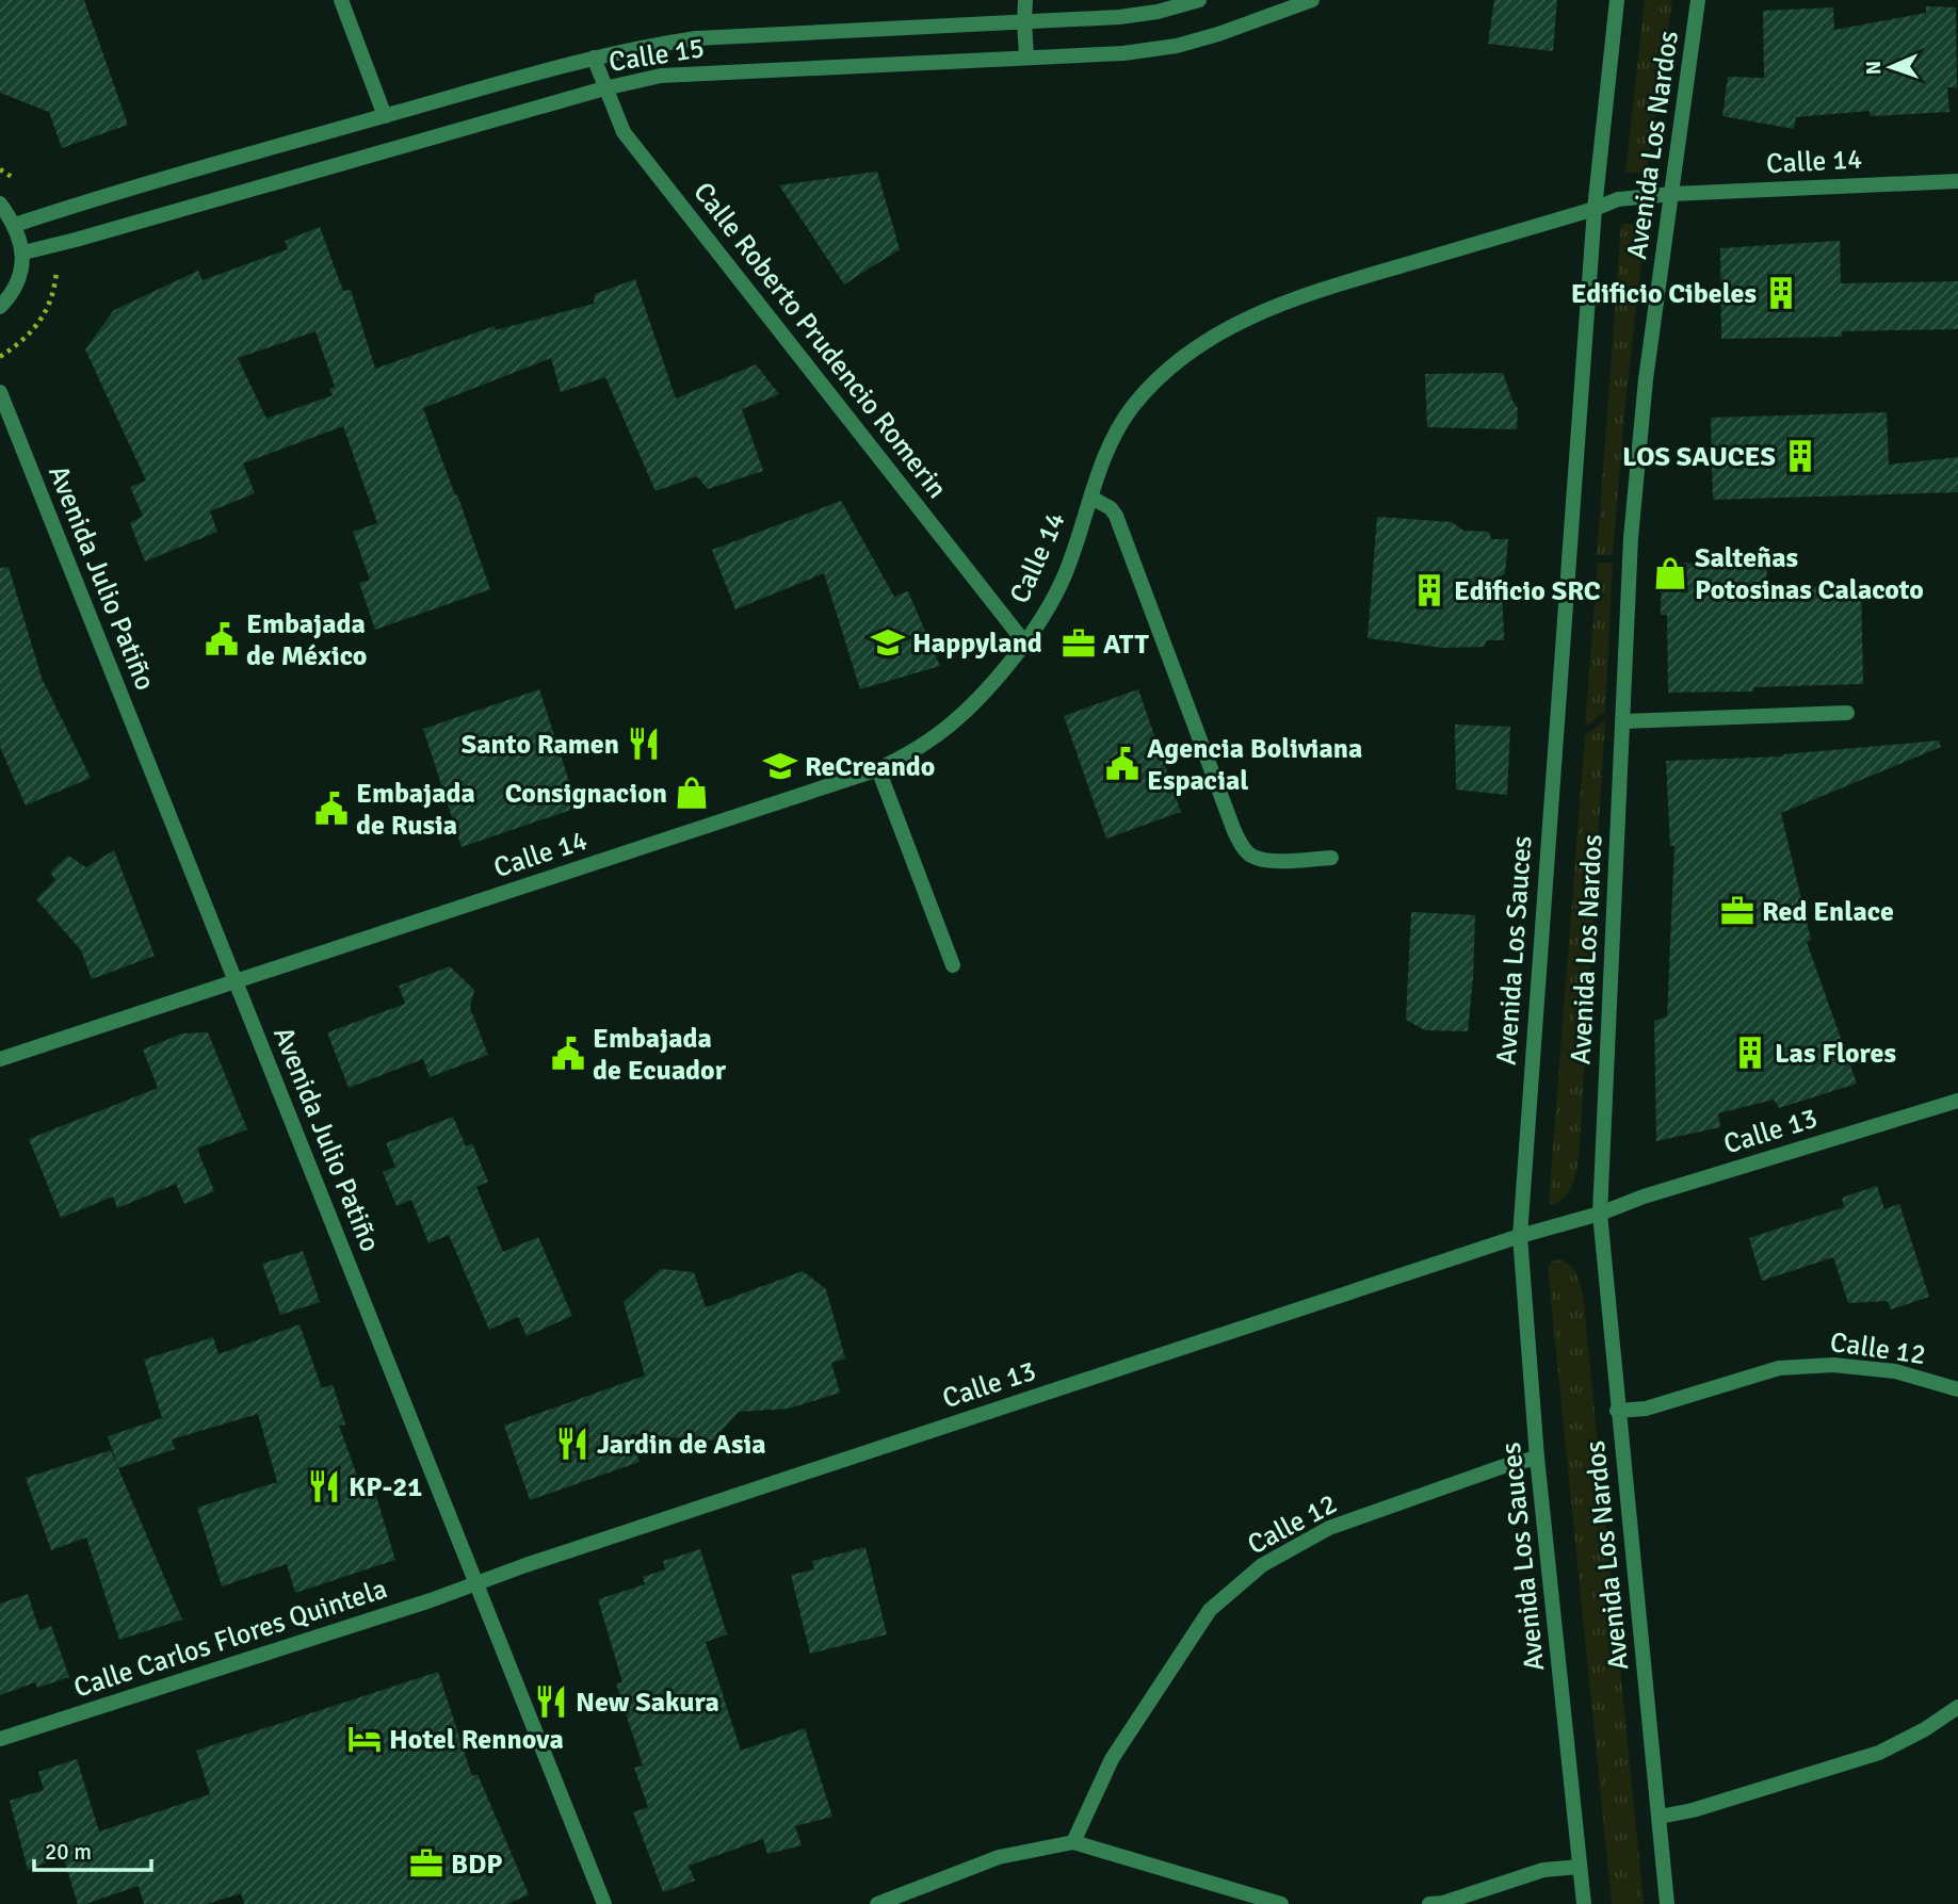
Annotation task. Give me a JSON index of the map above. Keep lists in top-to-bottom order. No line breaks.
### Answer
{"streets":{"street":["Calle 15","Avenida Los Nardos","Calle 14","Calle Roberto Prudencio Romerin","Avenida Julio Patiño","Avenida Los Sauces","Calle 13","Calle 12","Calle Carlos Flores Quintela"]},"crossings":[["Calle 15","Calle Roberto Prudencio Romerin"],["Avenida Los Nardos","Calle 14"],["Avenida Los Nardos","Calle 13"],["Avenida Los Nardos","Calle 12"],["Calle 14","Calle Roberto Prudencio Romerin"],["Calle 14","Avenida Julio Patiño"],["Calle 14","Avenida Los Sauces"],["Avenida Julio Patiño","Calle 13"],["Avenida Julio Patiño","Calle Carlos Flores Quintela"],["Avenida Los Sauces","Calle 13"],["Avenida Los Sauces","Calle 12"],["Calle 13","Calle Carlos Flores Quintela"]],"places":{"building":["Edificio Cibeles","LOS SAUCES","Edificio SRC","Las Flores"],"shop":["Salteñas Potosinas Calacoto","Consignacion"],"public building":["Embajada de México","Agencia Boliviana Espacial","Embajada de Rusia","Embajada de Ecuador"],"school or university":["Happyland","ReCreando"],"office":["ATT","Red Enlace","BDP"],"restaurant":["Santo Ramen","Jardin de Asia","KP-21","New Sakura"],"hotel":["Hotel Rennova"]},"scale_bar":"20 m","north":"left"}
